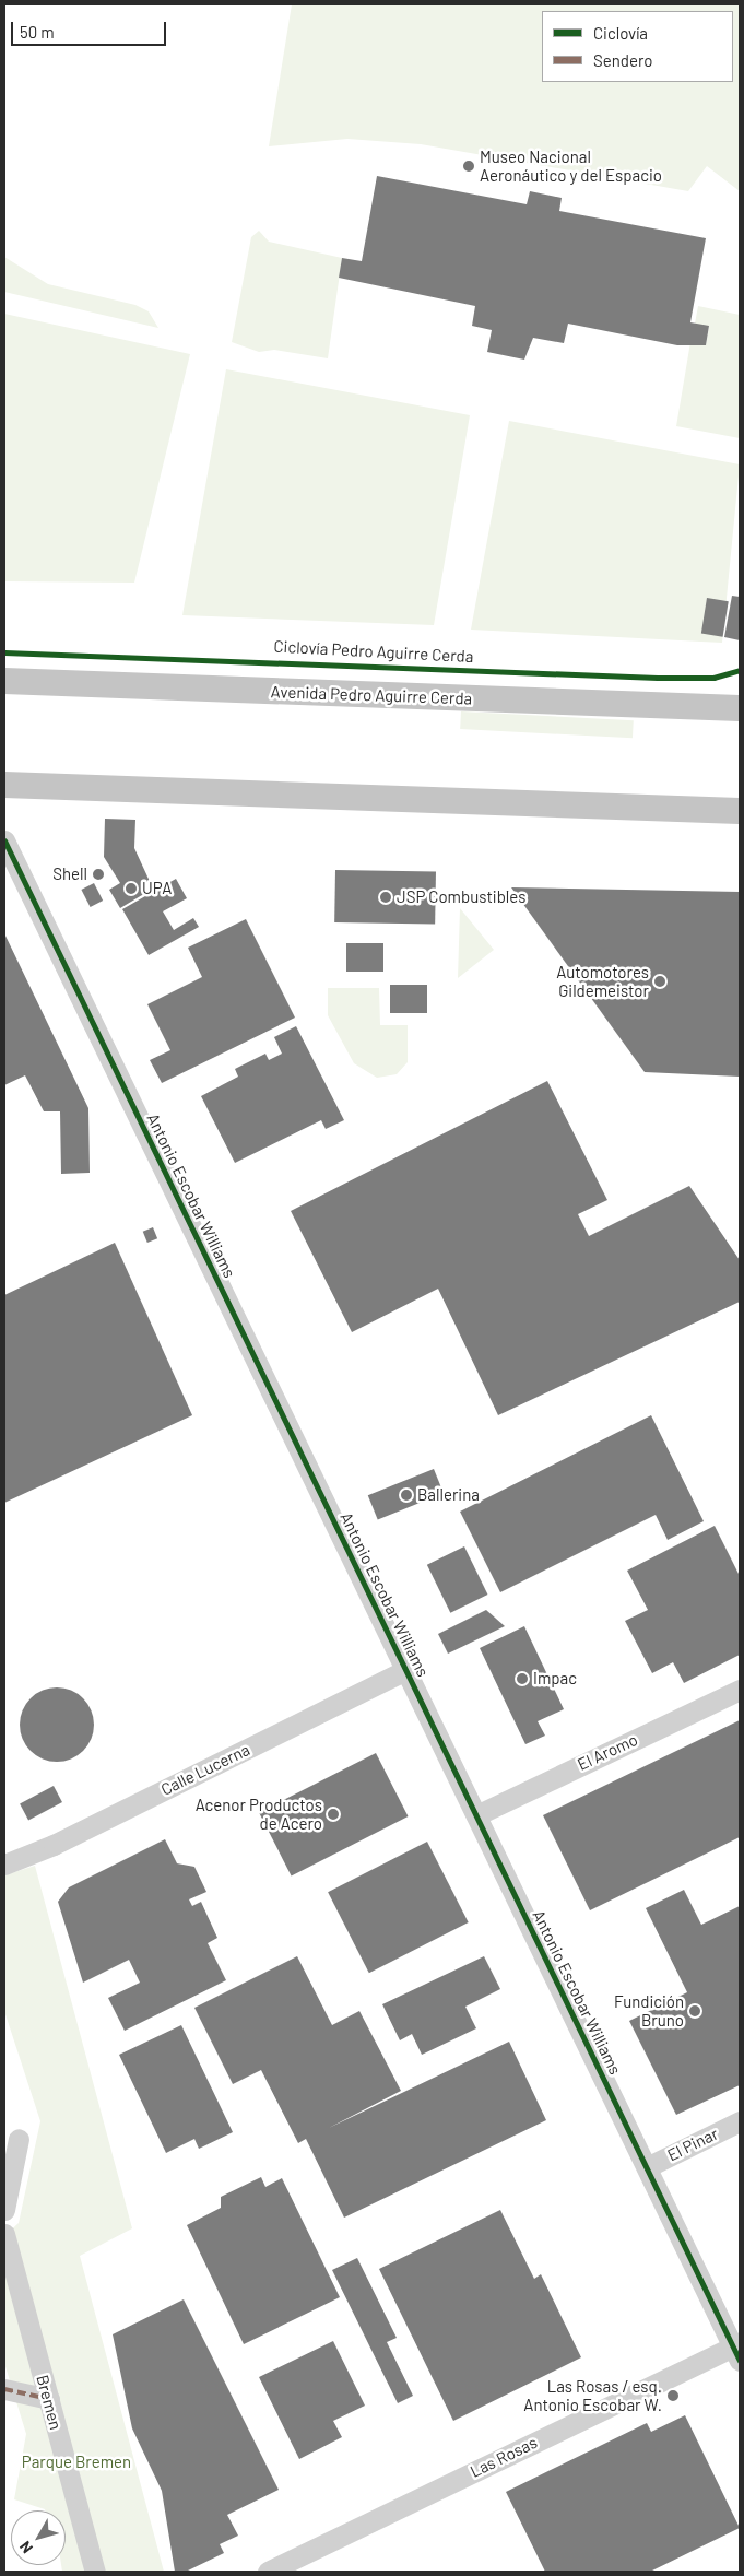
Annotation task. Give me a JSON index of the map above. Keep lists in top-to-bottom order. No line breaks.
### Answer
{"streets":{"main road":["Avenida Pedro Aguirre Cerda"],"street":["Antonio Escobar Williams","El Aromo","Calle Lucerna","El Pinar","Bremen","Las Rosas"],"cycle path":["Ciclovía Pedro Aguirre Cerda"]},"crossings":[["Antonio Escobar Williams","El Aromo"],["Antonio Escobar Williams","Calle Lucerna"],["Antonio Escobar Williams","El Pinar"],["Antonio Escobar Williams","Las Rosas"]],"parks":["Parque Bremen"],"places":["Museo Nacional Aeronáutico y del Espacio","Shell","UPA","JSP Combustibles","Automotores Gildemeistor","Ballerina","Impac","Acenor Productos de Acero","Fundición Bruno","Las Rosas / esq. Antonio Escobar W."],"legend":["Ciclovía","Sendero"],"scale_bar":"50 m","north":"bottom left"}
